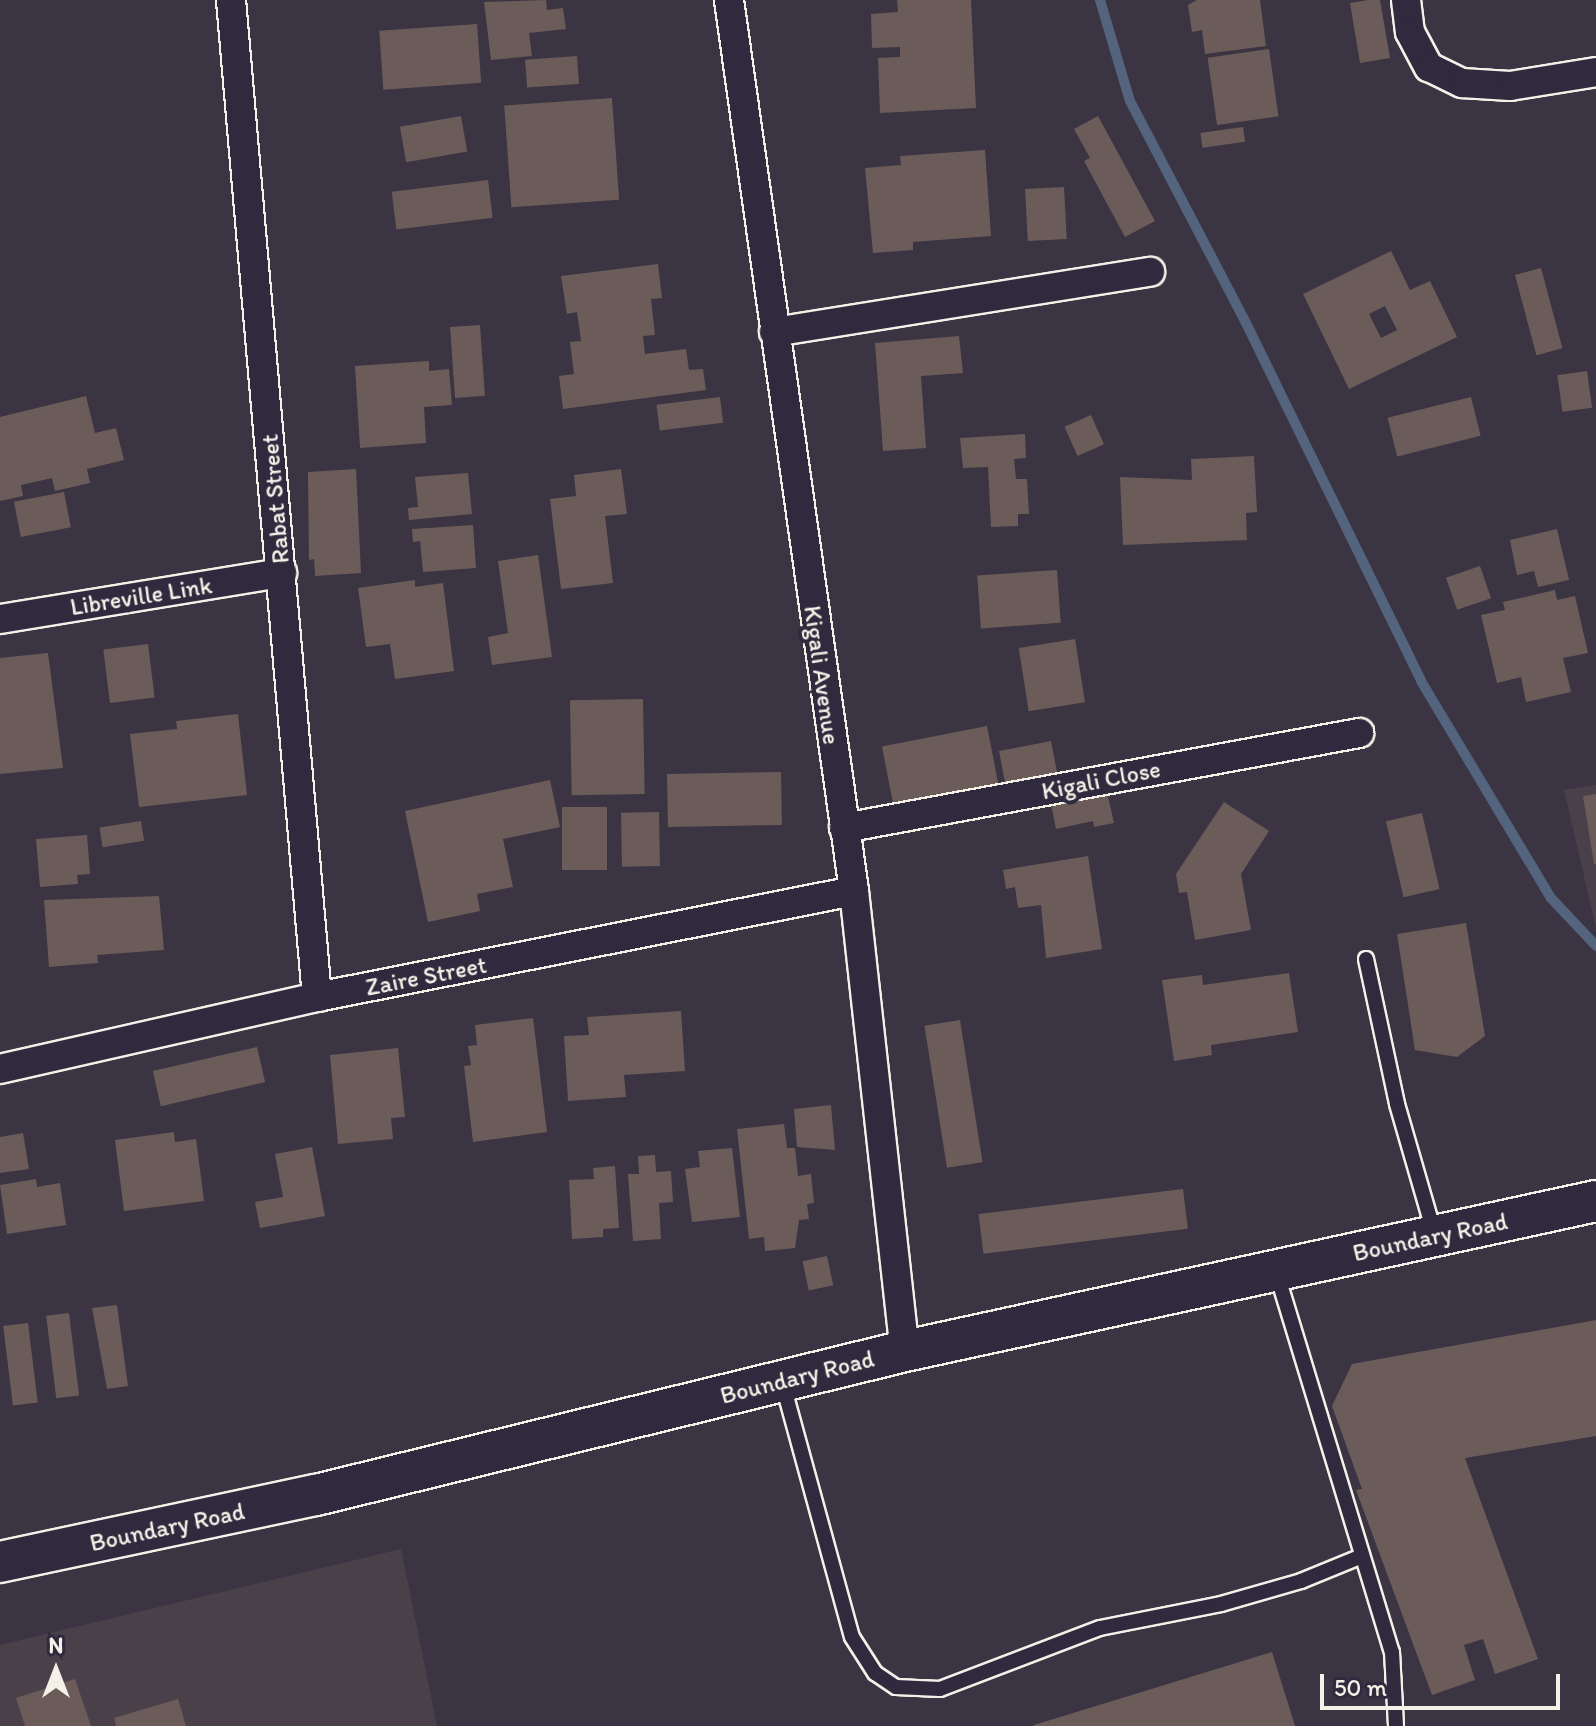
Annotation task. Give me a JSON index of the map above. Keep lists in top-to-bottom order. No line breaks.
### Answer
{"streets":{"main road":["Boundary Road"],"street":["Rabat Street","Libreville Link","Kigali Avenue","Kigali Close","Zaire Street"]},"crossings":[["Rabat Street","Libreville Link"],["Rabat Street","Zaire Street"],["Kigali Avenue","Kigali Close"],["Kigali Avenue","Zaire Street"],["Kigali Avenue","Boundary Road"]],"scale_bar":"50 m","north":"top"}
